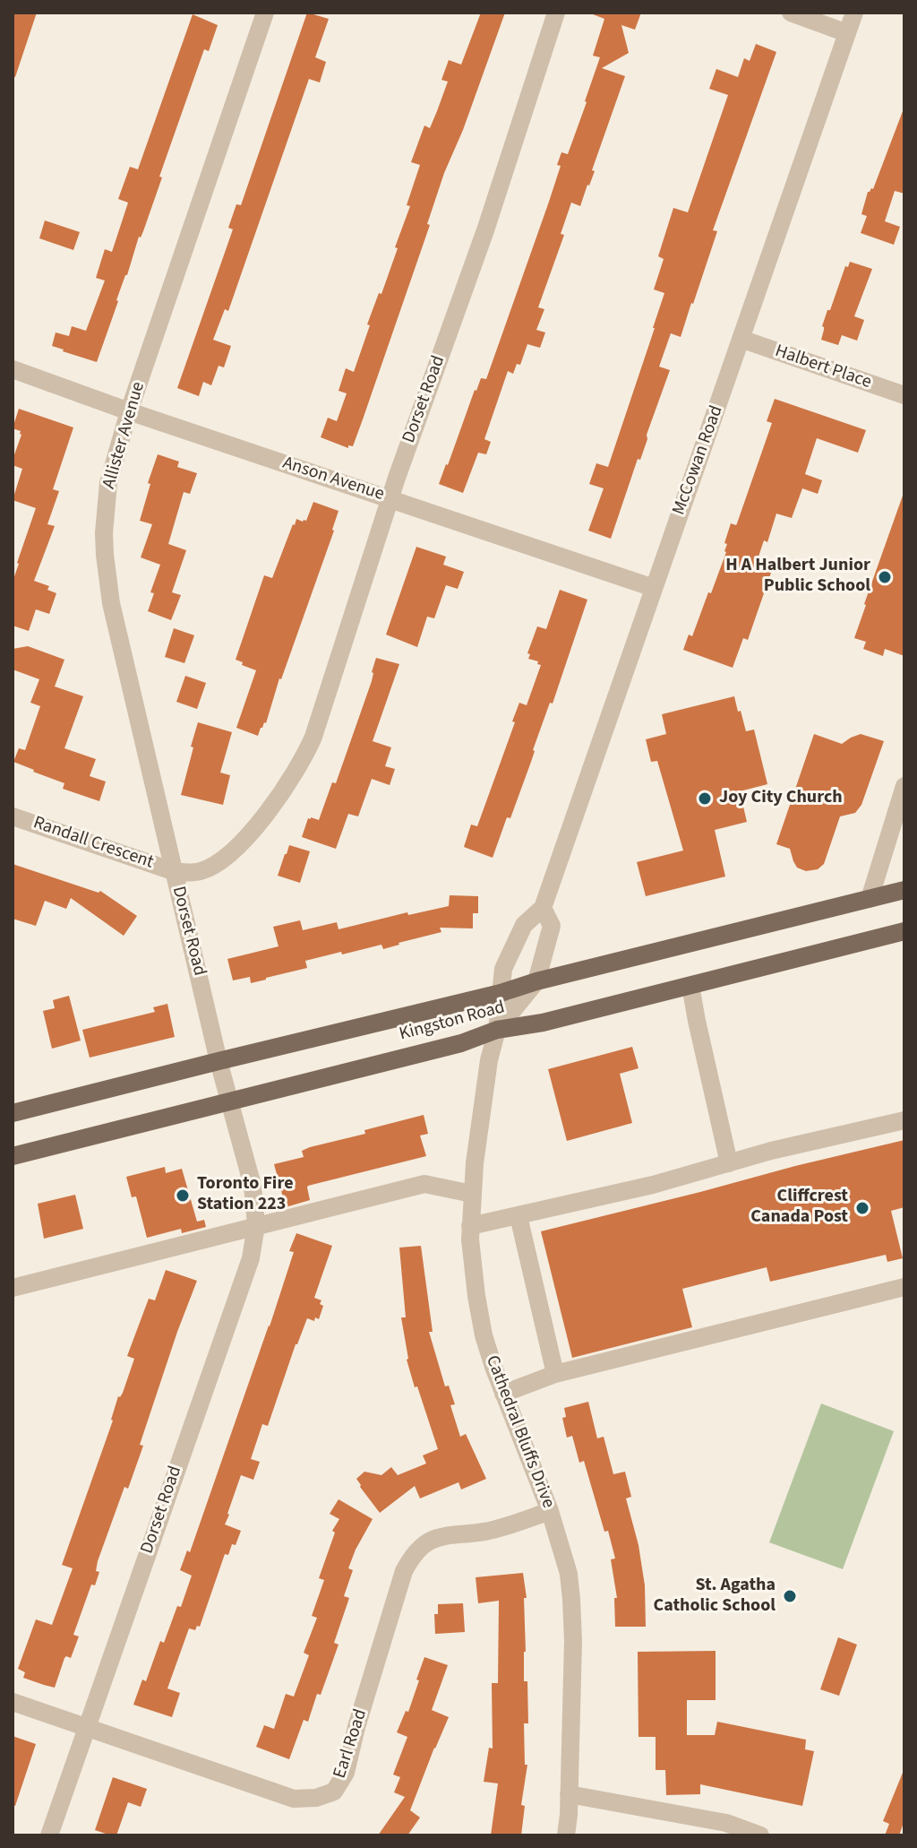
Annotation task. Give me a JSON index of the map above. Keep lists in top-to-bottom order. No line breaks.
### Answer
{"streets":{"main road":["Kingston Road"],"street":["Halbert Place","Dorset Road","Allister Avenue","McCowan Road","Anson Avenue","Randall Crescent","Cathedral Bluffs Drive","Earl Road"]},"crossings":[["Halbert Place","McCowan Road"],["Dorset Road","Allister Avenue"],["Dorset Road","Anson Avenue"],["Dorset Road","Randall Crescent"],["Dorset Road","Kingston Road"],["Dorset Road","Earl Road"],["Allister Avenue","Anson Avenue"],["Allister Avenue","Randall Crescent"],["McCowan Road","Anson Avenue"],["McCowan Road","Kingston Road"],["McCowan Road","Cathedral Bluffs Drive"],["Kingston Road","Cathedral Bluffs Drive"],["Cathedral Bluffs Drive","Earl Road"]],"places":["H A Halbert Junior Public School","Joy City Church","Toronto Fire Station 223","Cliffcrest Canada Post","St. Agatha Catholic School"]}
